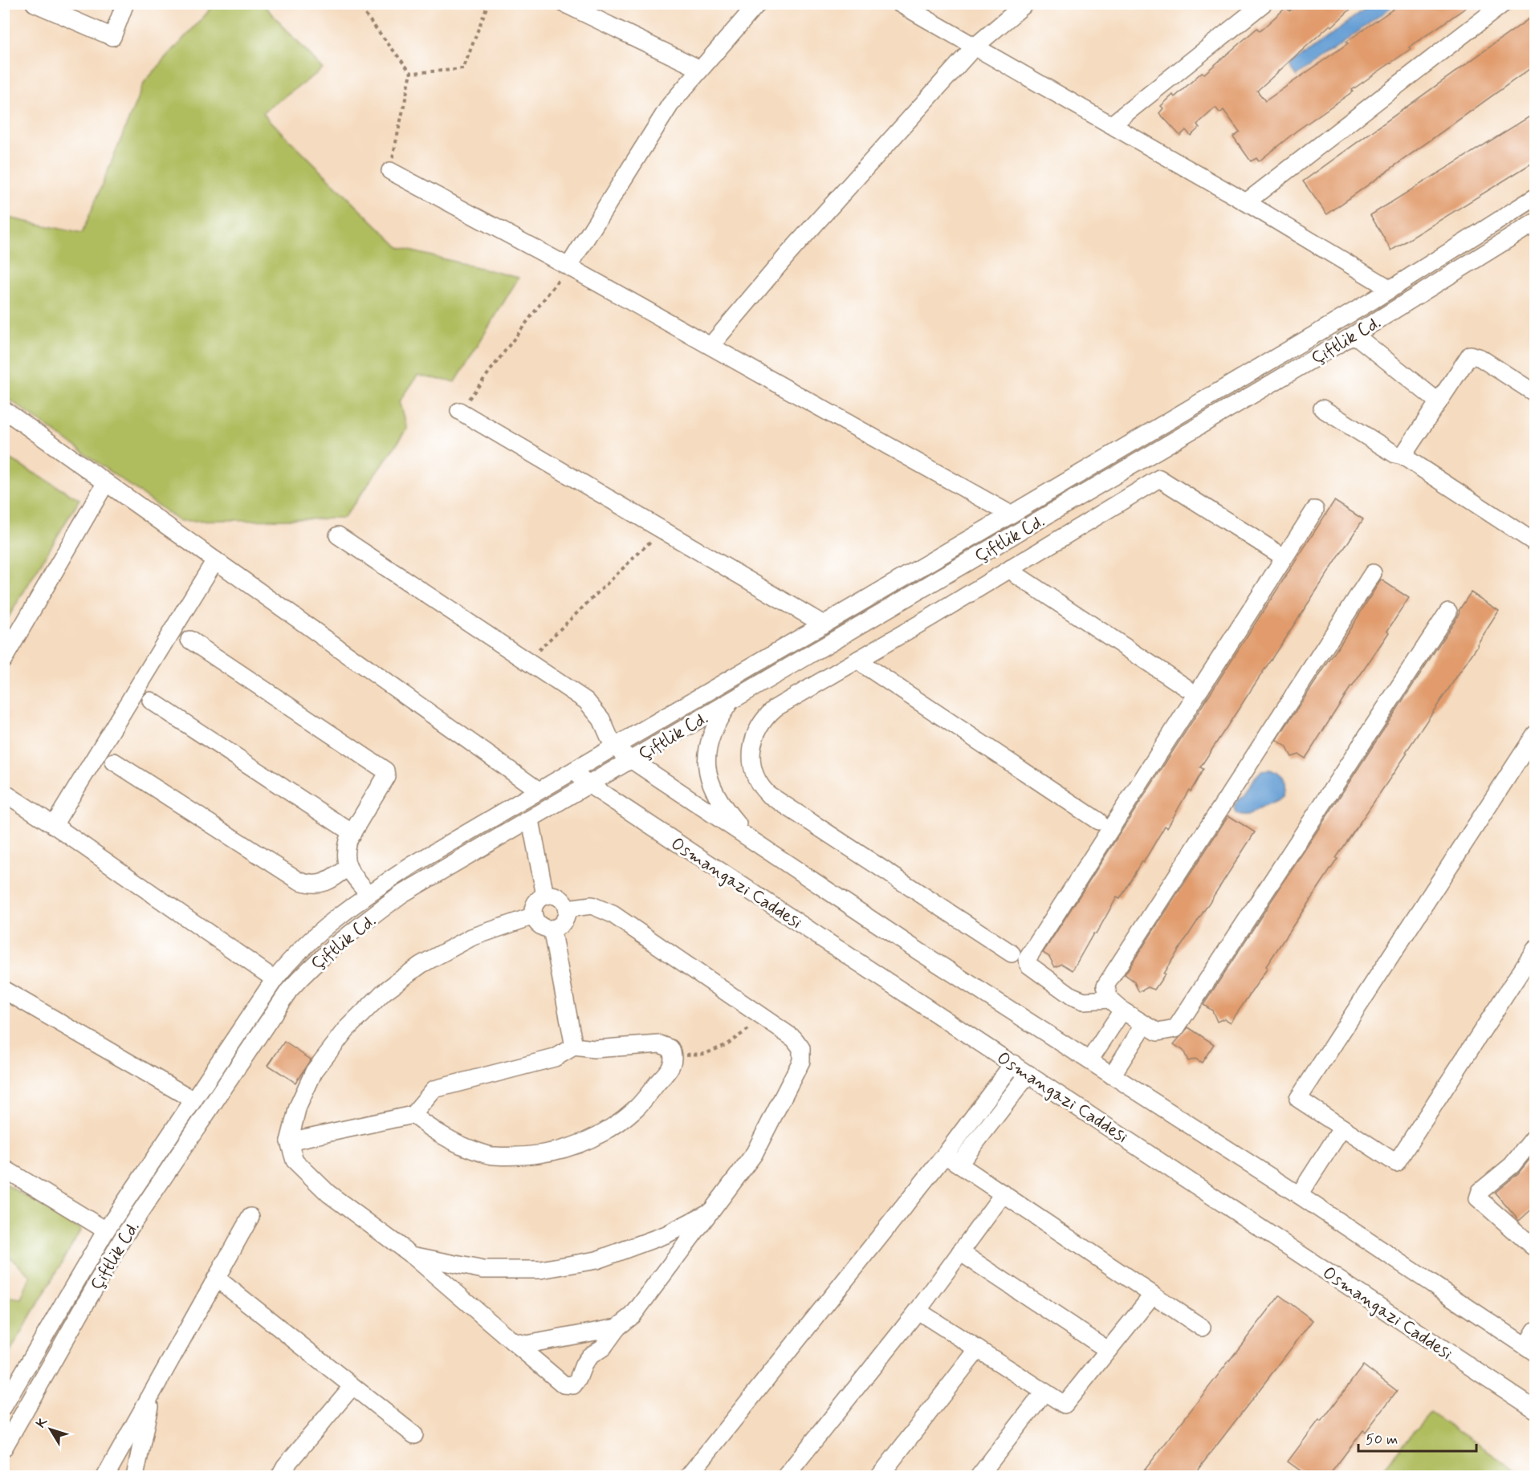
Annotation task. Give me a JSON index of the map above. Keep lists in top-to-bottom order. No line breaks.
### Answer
{"streets":{"street":["Çiftlik Cd.","Osmangazi Caddesi"]},"crossings":[["Çiftlik Cd.","Osmangazi Caddesi"]],"scale_bar":"50 m","north":"top left"}
